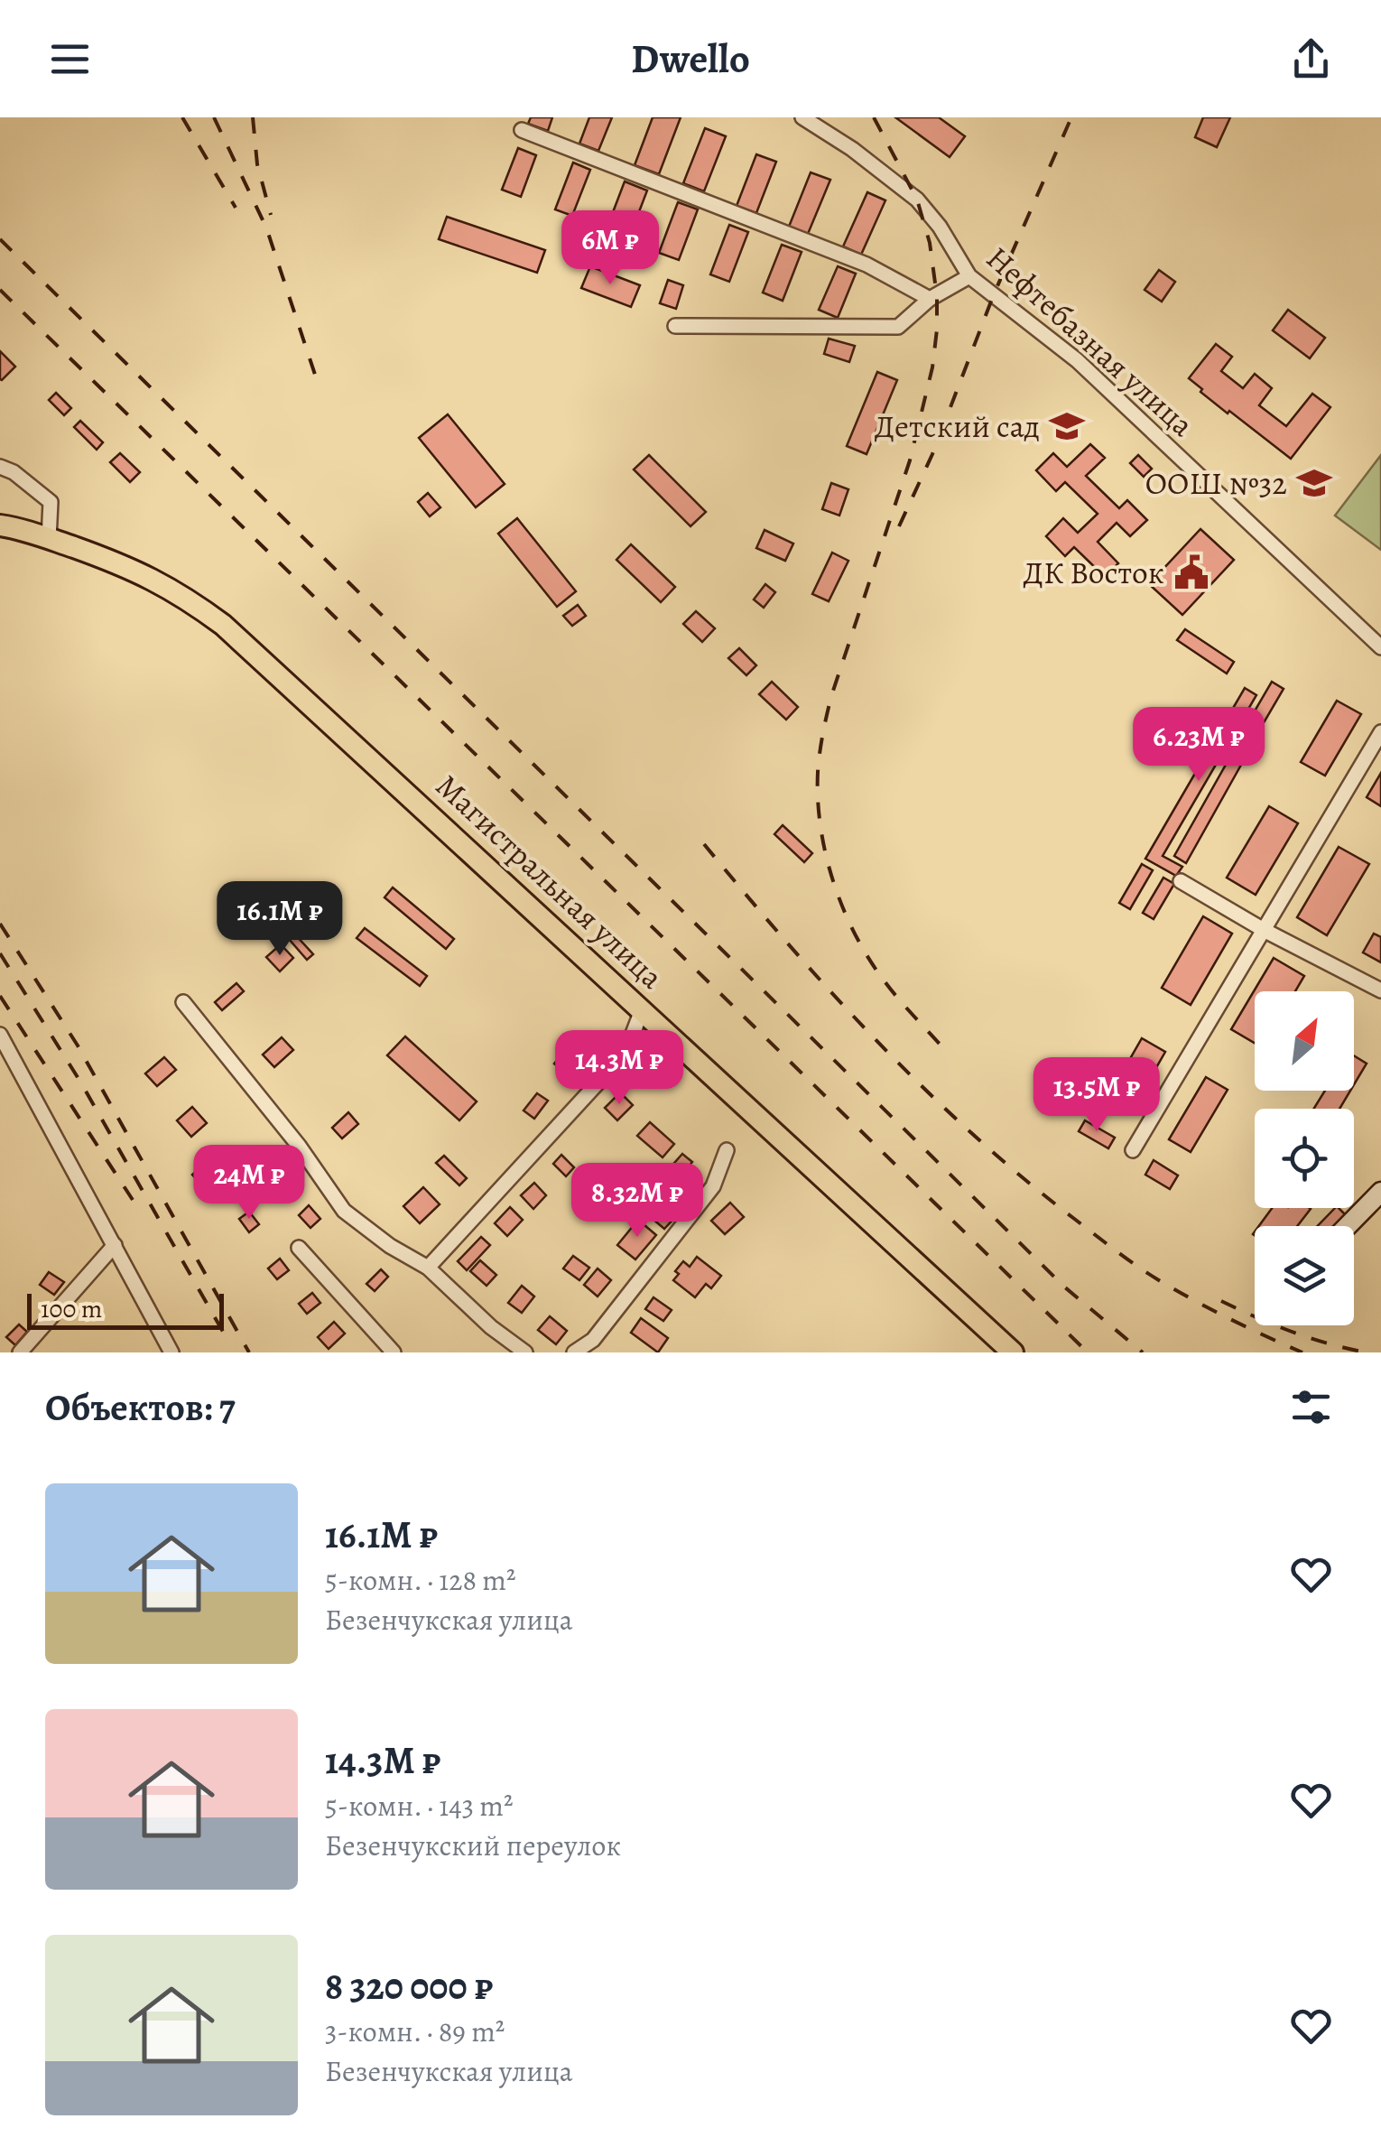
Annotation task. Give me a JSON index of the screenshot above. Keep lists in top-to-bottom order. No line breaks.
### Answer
{"streets":{"main road":["Магистральная улица"],"street":["Нефтебазная улица"]},"places":{"school or university":["Детский сад","ООШ №32"],"public building":["ДК Восток"]},"scale_bar":"100 m","north":"top right","page":{"header":"Dwello","price":["6M ₽","6.23M ₽","16.1M ₽","14.3M ₽","13.5M ₽","24M ₽","8.32M ₽"],"scale":"100 m","heading":"Объектов: 7","list":[{"name":"16.1M ₽","note":"5-комн. · 128 m² · Безенчукская улица"},{"name":"14.3M ₽","note":"5-комн. · 143 m² · Безенчукский переулок"},{"name":"8 320 000 ₽","note":"3-комн. · 89 m² · Безенчукская улица"}]}}
